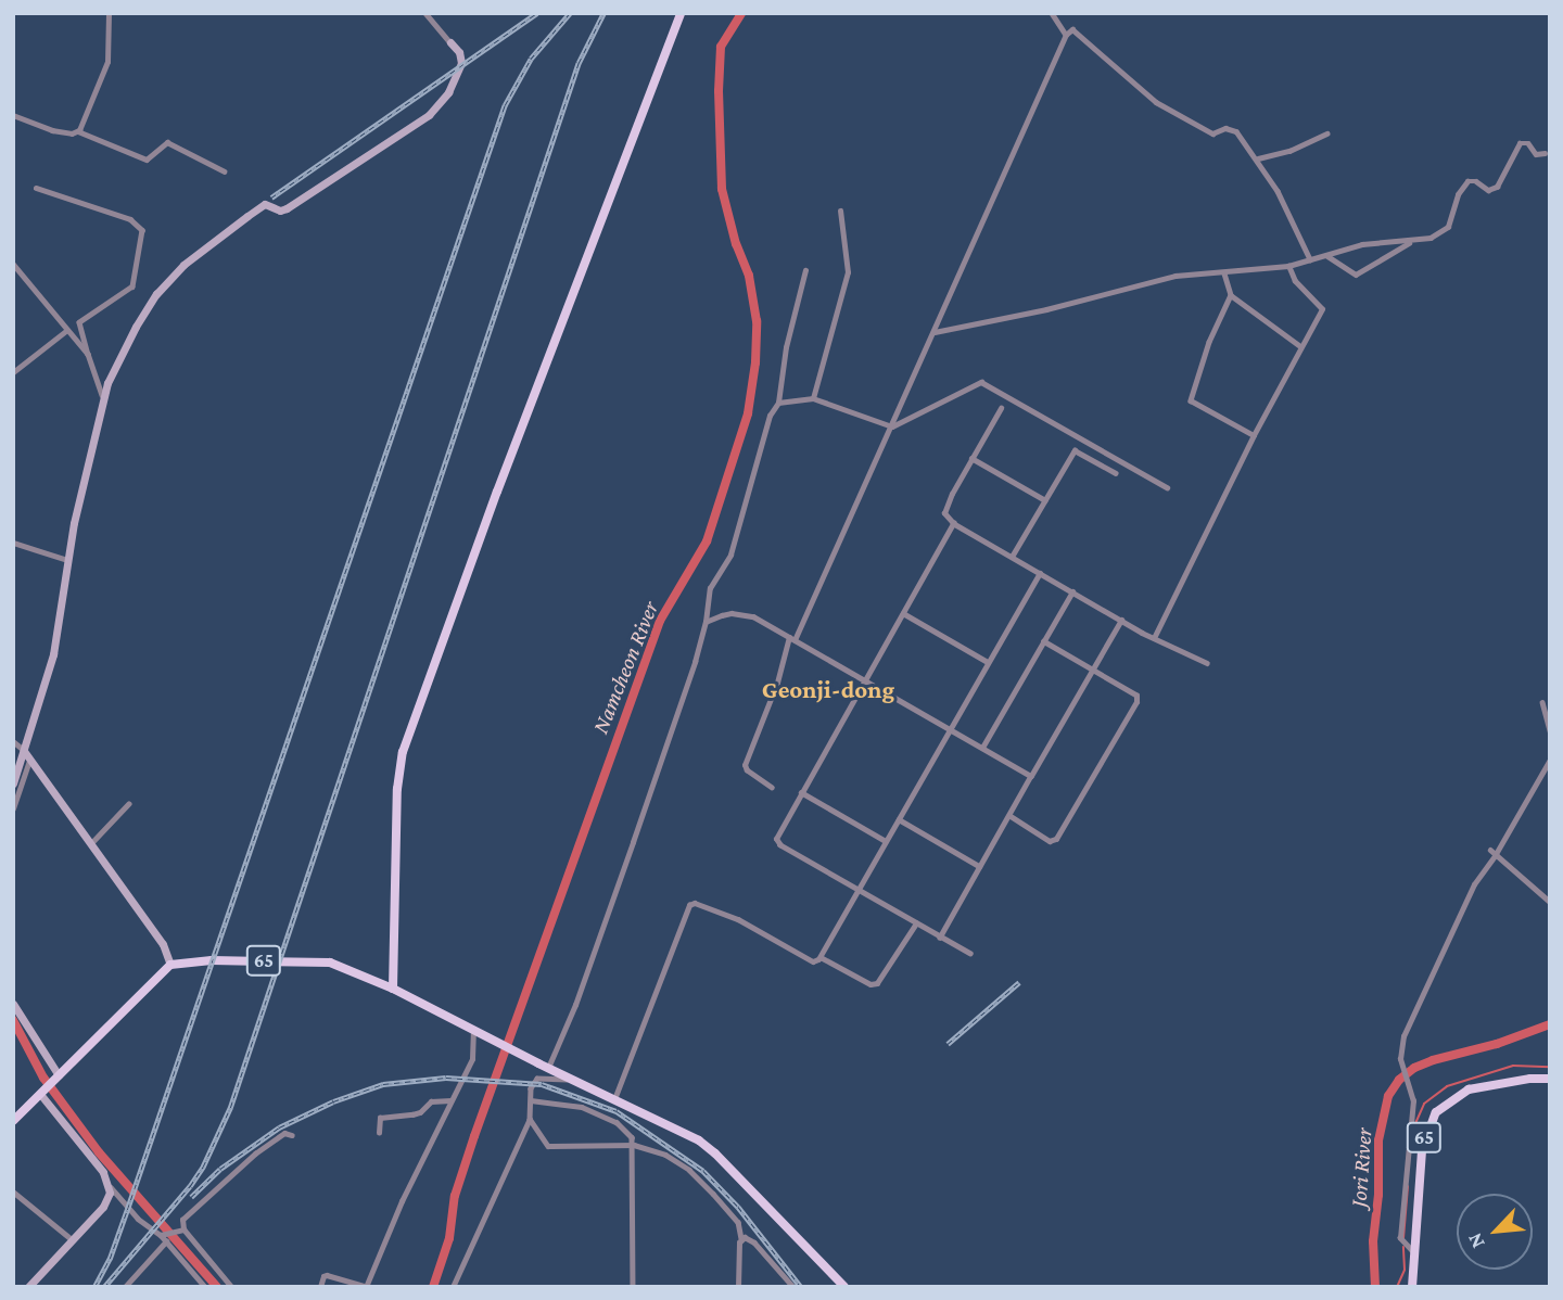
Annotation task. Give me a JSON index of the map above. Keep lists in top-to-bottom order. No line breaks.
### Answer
{"streets":{"main road":["65"]},"districts":["Geonji-dong"],"water":["Namcheon River","Jori River"],"north":"bottom left"}
